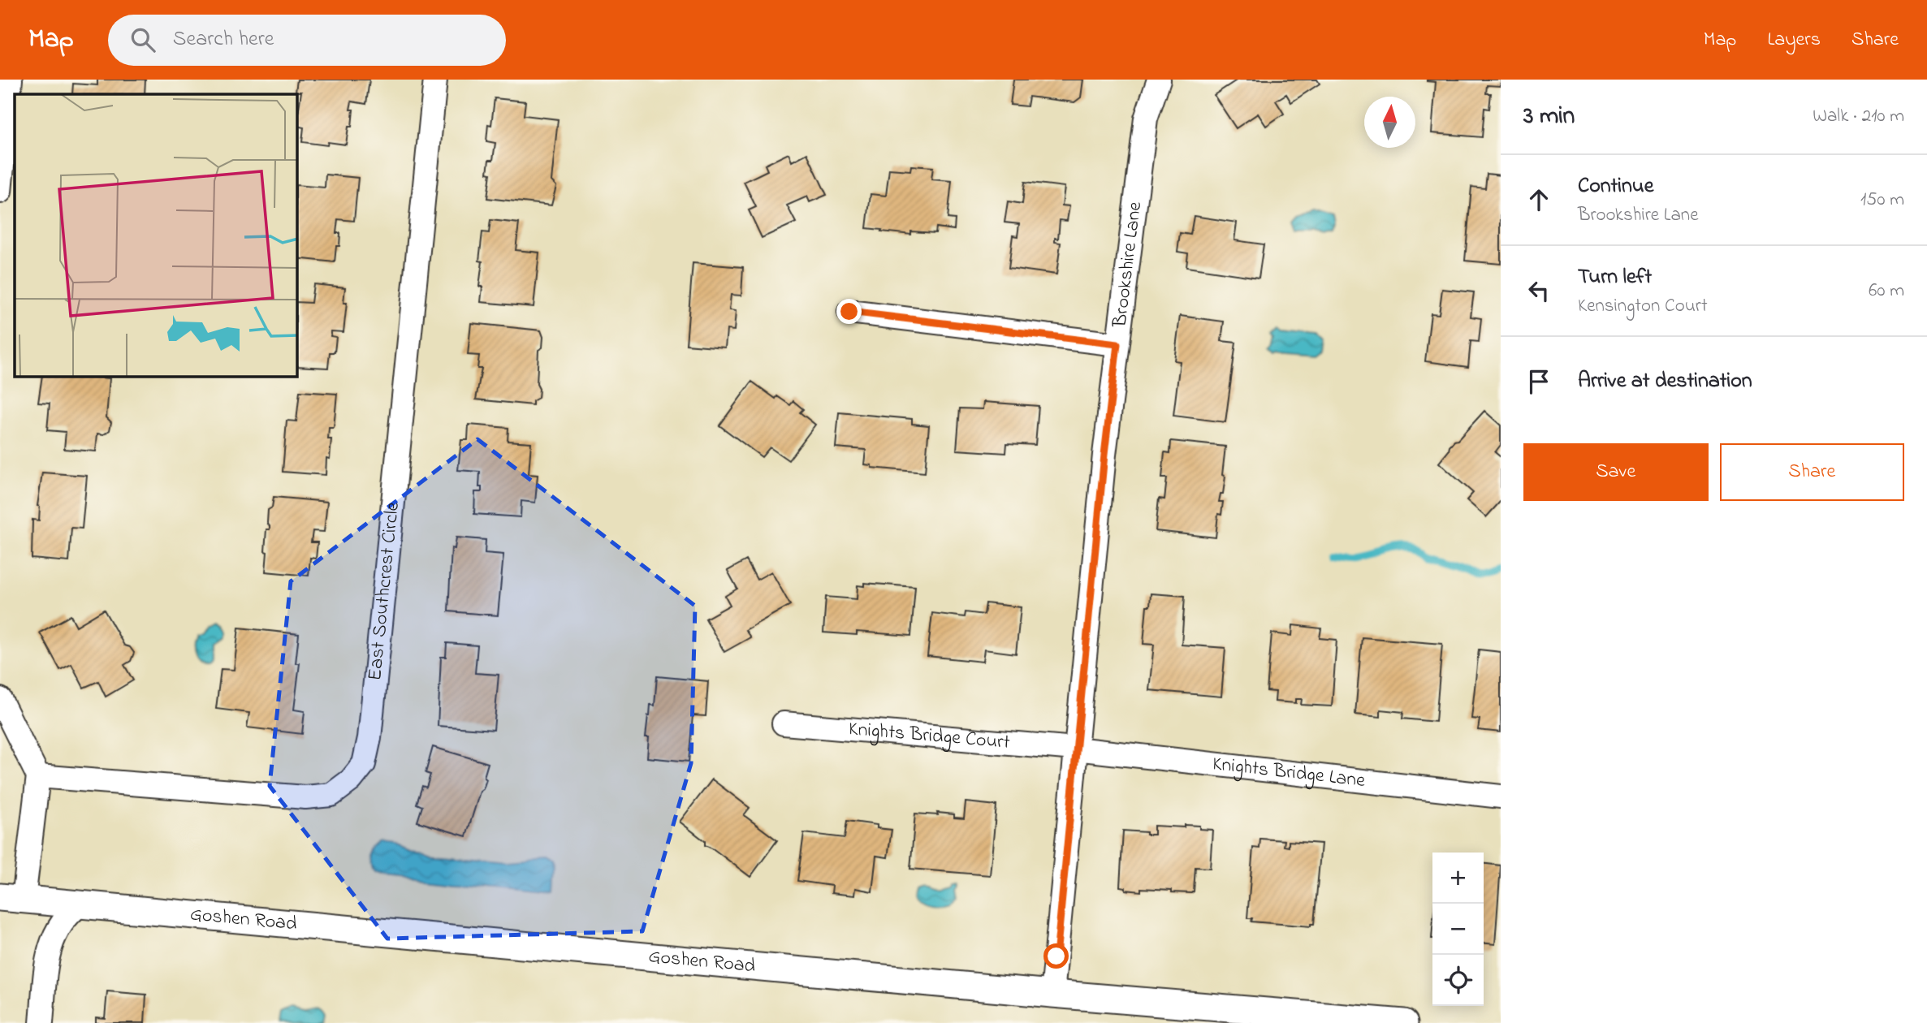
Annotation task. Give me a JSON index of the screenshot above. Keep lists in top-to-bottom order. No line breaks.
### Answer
{"streets":{"street":["Brookshire Lane","East Southcrest Circle","Knights Bridge Court","Knights Bridge Lane","Goshen Road"]},"crossings":[["Brookshire Lane","Knights Bridge Court"],["Brookshire Lane","Knights Bridge Lane"],["Brookshire Lane","Goshen Road"],["Knights Bridge Court","Knights Bridge Lane"]],"north":"top","page":{"header":"Map","search":"Search here","nav":["Map","Layers","Share"],"heading":["3 min","Walk · 210 m"],"list":[["Continue","Brookshire Lane","150 m"],["Turn left","Kensington Court","60 m"],"Arrive at destination"],"buttons":["Save","Share"],"map_buttons":["+","−"]}}
